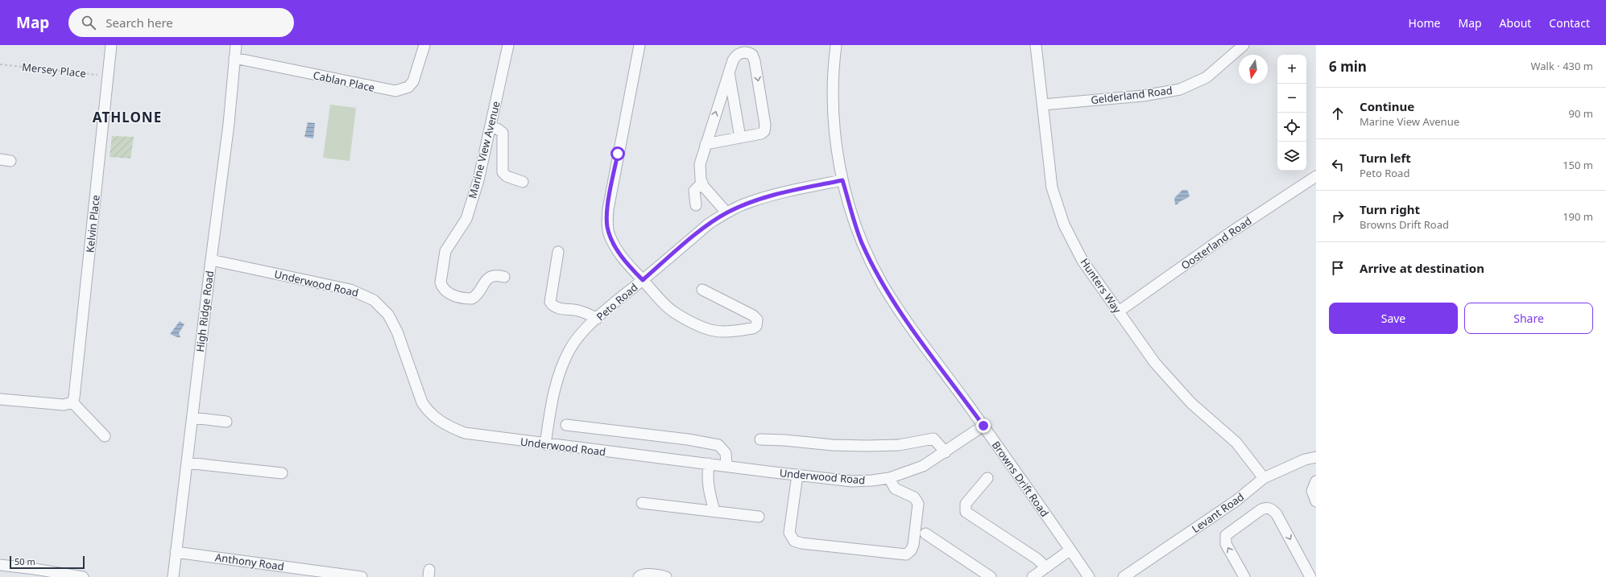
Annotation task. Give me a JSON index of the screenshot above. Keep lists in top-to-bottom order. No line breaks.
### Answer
{"streets":{"street":["Cablan Place","Gelderland Road","Marine View Avenue","Kelvin Place","Oosterland Road","Underwood Road","Hunters Way","Peto Road","High Ridge Road","Browns Drift Road","Levant Road","Anthony Road"],"path":["Mersey Place"]},"crossings":[["Mersey Place","Kelvin Place"],["Cablan Place","High Ridge Road"],["Gelderland Road","Hunters Way"],["Oosterland Road","Hunters Way"],["Underwood Road","Peto Road"],["Underwood Road","High Ridge Road"],["Underwood Road","Browns Drift Road"],["Hunters Way","Levant Road"],["Peto Road","Browns Drift Road"],["High Ridge Road","Anthony Road"]],"districts":["ATHLONE"],"scale_bar":"50 m","north":"bottom","page":{"header":"Map","search":"Search here","nav":["Home","Map","About","Contact"],"heading":["6 min","Walk · 430 m"],"map_buttons":["+","−"],"list":[["Continue","Marine View Avenue","90 m"],["Turn left","Peto Road","150 m"],["Turn right","Browns Drift Road","190 m"],"Arrive at destination"],"buttons":["Save","Share"],"scale":"50 m"}}
